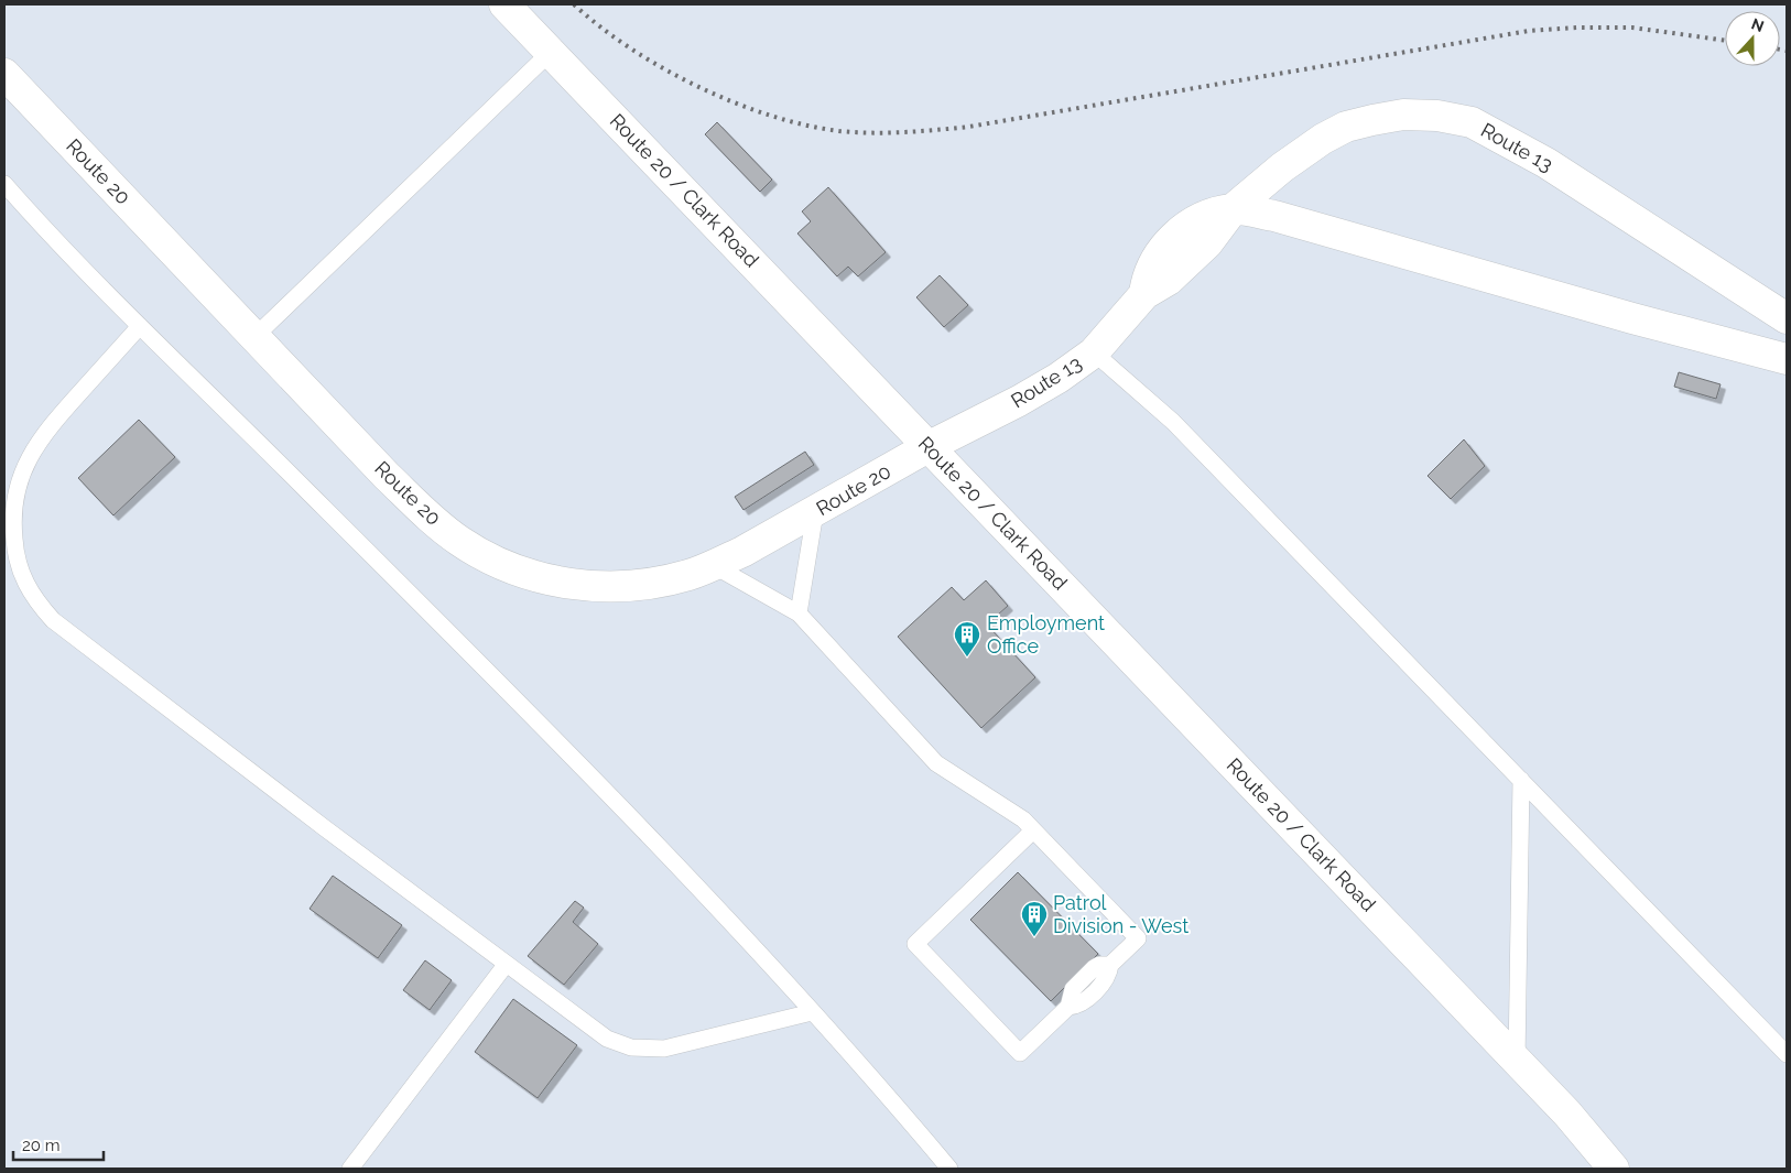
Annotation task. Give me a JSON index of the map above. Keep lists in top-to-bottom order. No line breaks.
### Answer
{"streets":{"street":["Route 13","Route 20","Route 20 / Clark Road"]},"crossings":[["Route 13","Route 20"],["Route 13","Route 20 / Clark Road"],["Route 20","Route 20 / Clark Road"]],"places":{"building":["Employment Office","Patrol Division - West"]},"scale_bar":"20 m","north":"top"}
